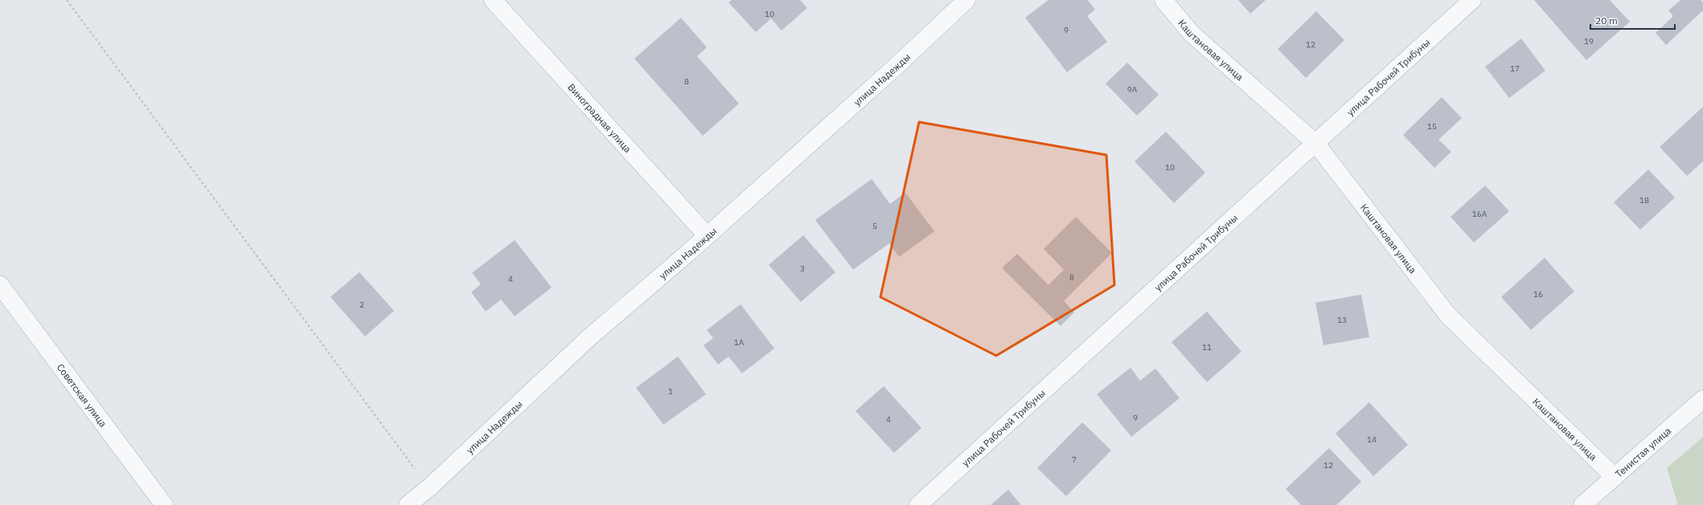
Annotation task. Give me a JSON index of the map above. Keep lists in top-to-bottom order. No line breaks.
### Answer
{"streets":{"street":["Каштановая улица","улица Рабочей Трибуны","улица Надежды","Виноградная улица","Советская улица","Тенистая улица"]},"crossings":[["Каштановая улица","улица Рабочей Трибуны"],["Каштановая улица","Тенистая улица"],["улица Надежды","Виноградная улица"]],"house_numbers":["10","9","19","12","17","8","9А","15","10","18","16А","5","3","8","4","16","2","13","1А","11","1","9","4","14","7","12"],"scale_bar":"20 m"}
